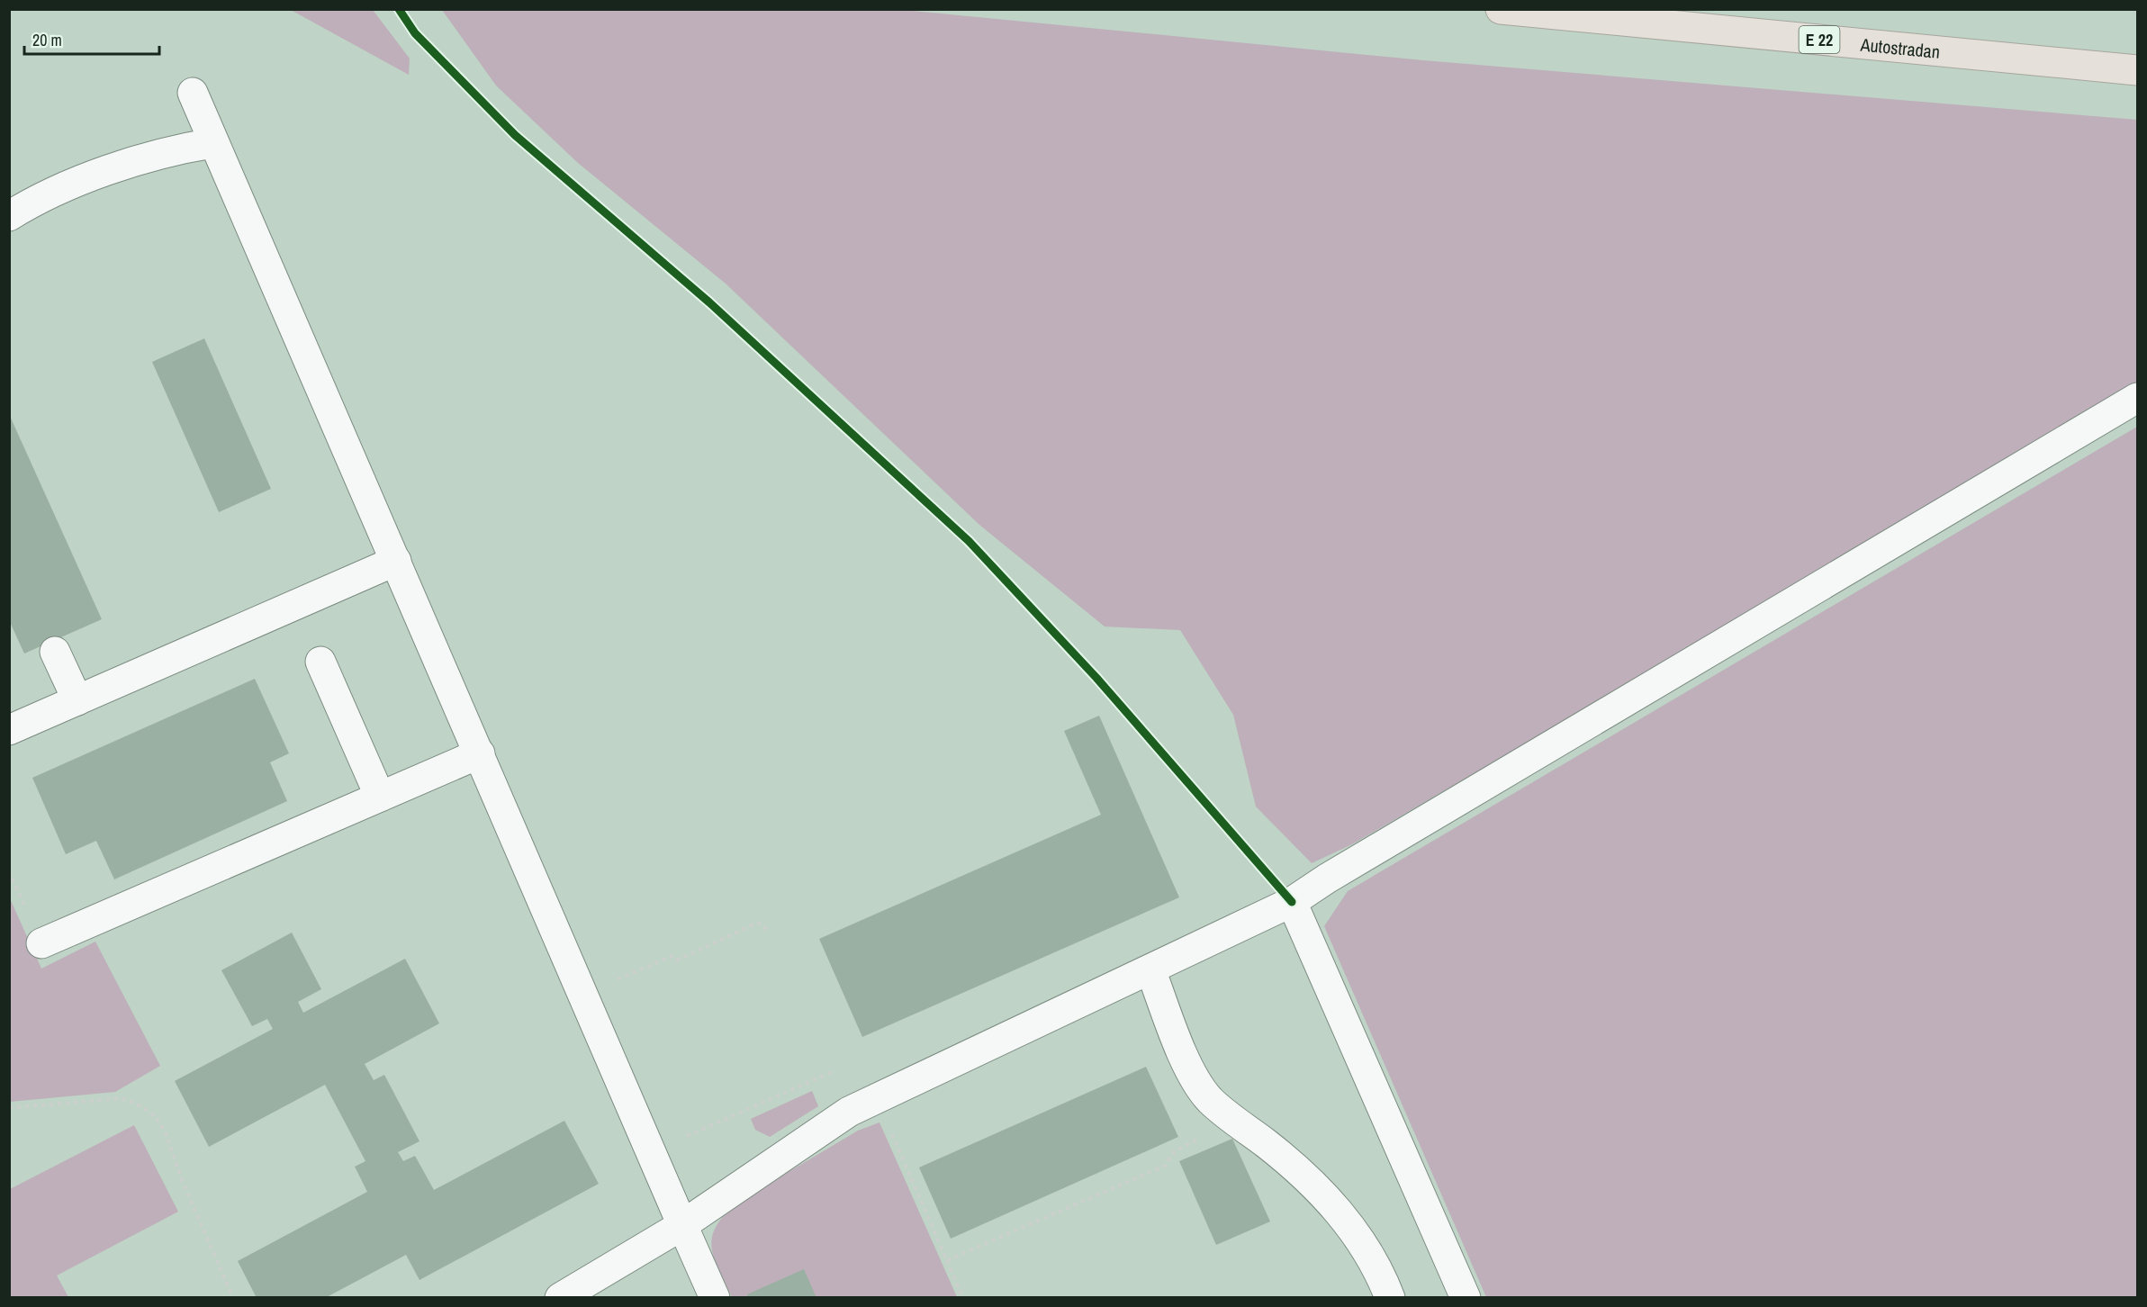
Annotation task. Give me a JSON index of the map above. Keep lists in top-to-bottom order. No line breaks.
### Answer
{"streets":{"highway":["E 22","Autostradan"]},"scale_bar":"20 m"}
